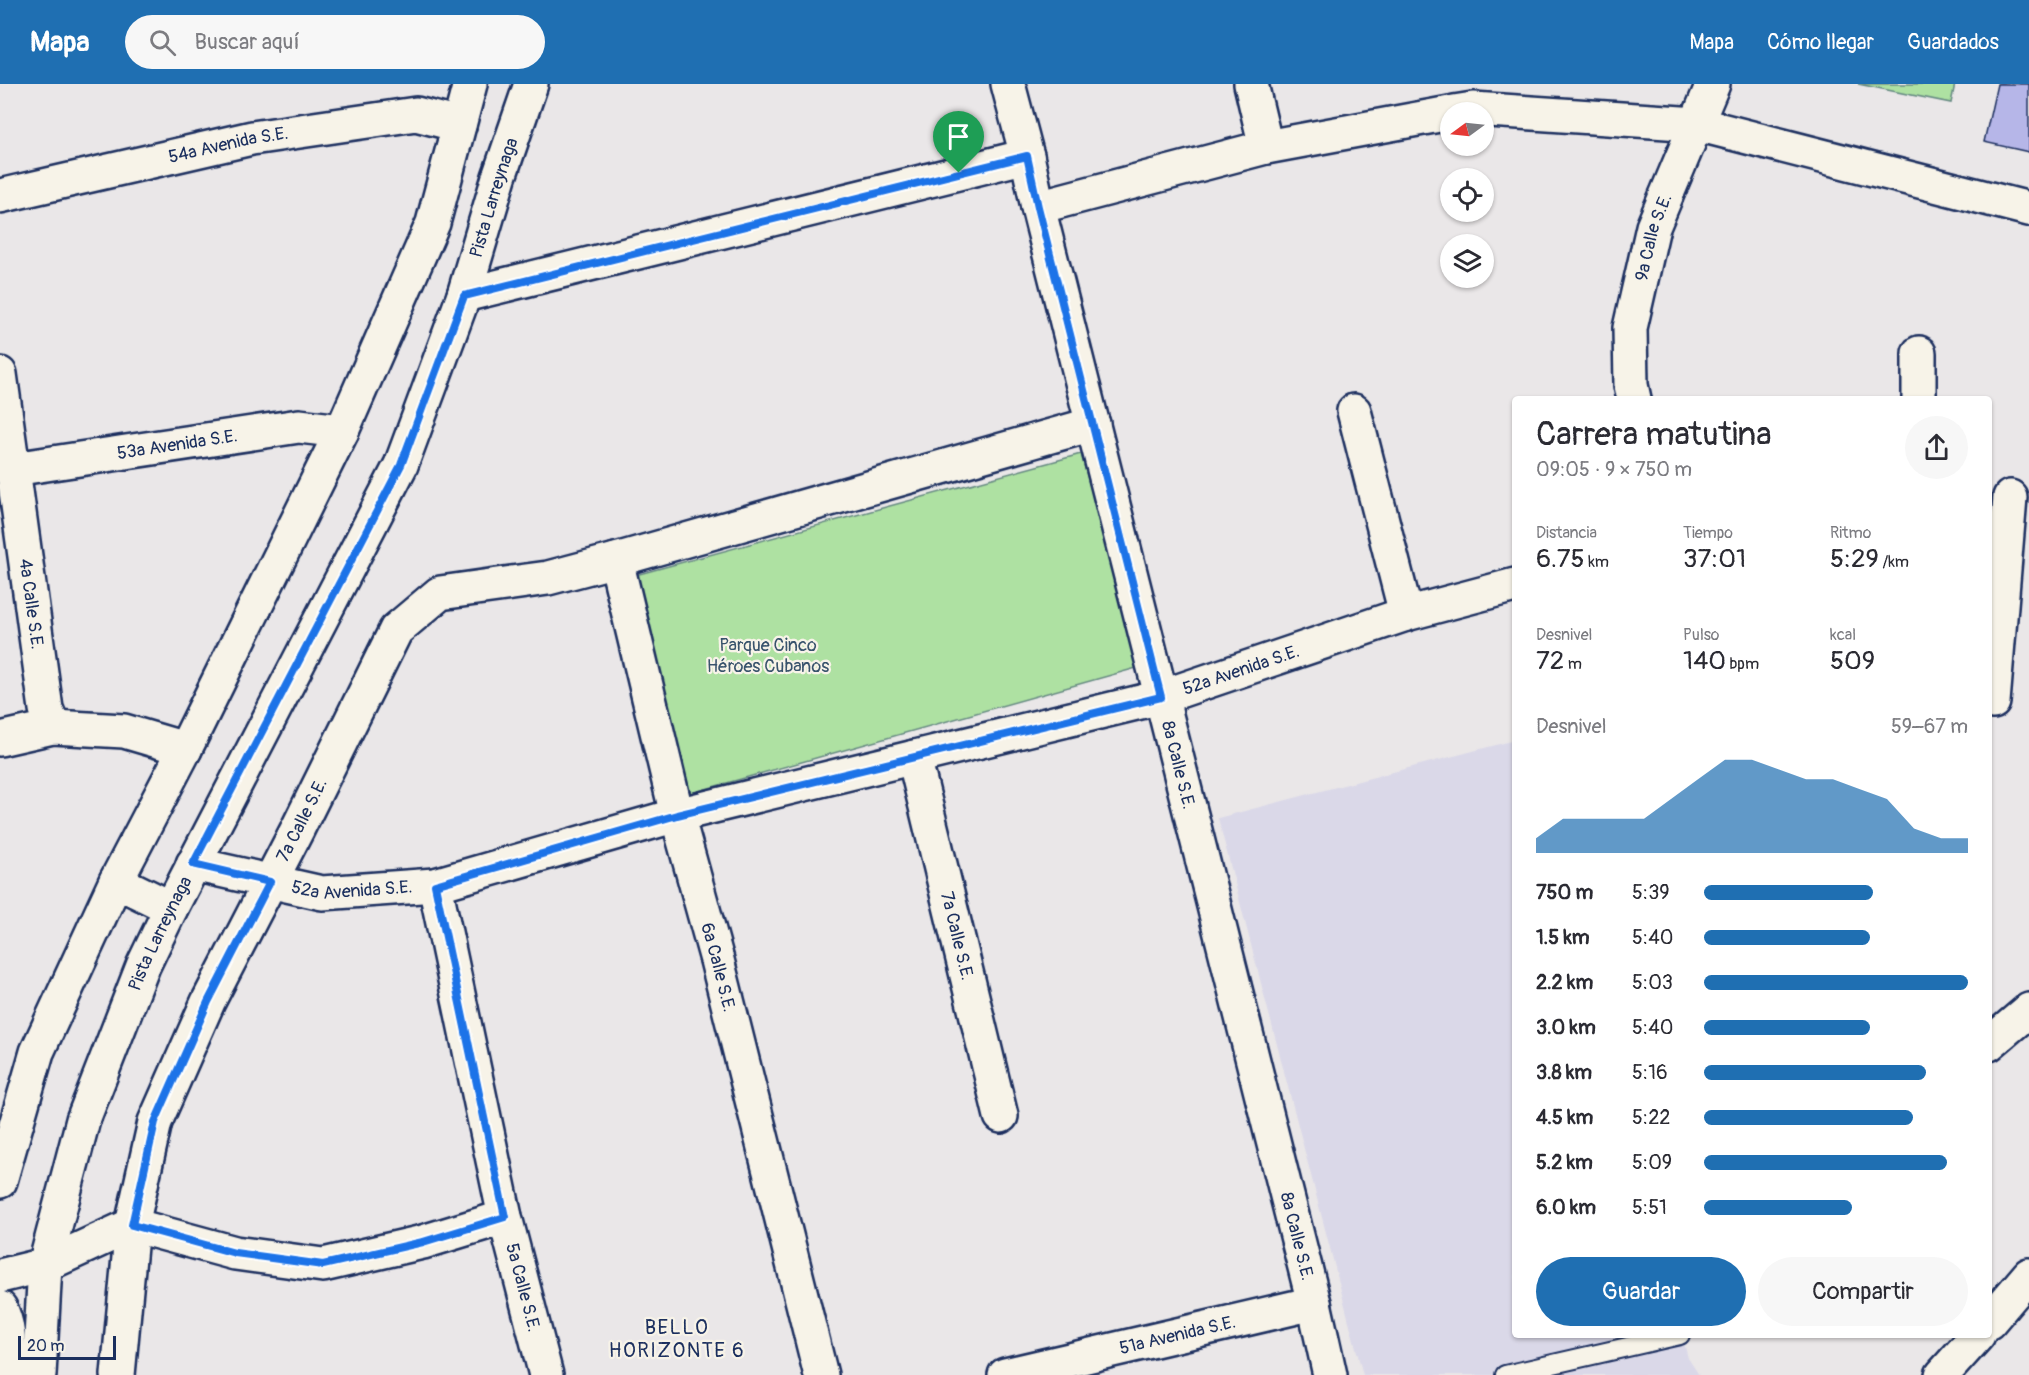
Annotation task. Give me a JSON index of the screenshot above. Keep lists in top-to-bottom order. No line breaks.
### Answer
{"streets":{"street":["54a Avenida S.E.","Pista Larreynaga","9a Calle S.E.","53a Avenida S.E.","4a Calle S.E.","52a Avenida S.E.","8a Calle S.E.","7a Calle S.E.","6a Calle S.E.","5a Calle S.E.","51a Avenida S.E."]},"crossings":[["Pista Larreynaga","52a Avenida S.E."],["53a Avenida S.E.","4a Calle S.E."],["52a Avenida S.E.","8a Calle S.E."],["52a Avenida S.E.","7a Calle S.E."],["52a Avenida S.E.","6a Calle S.E."],["52a Avenida S.E.","5a Calle S.E."],["8a Calle S.E.","51a Avenida S.E."],["7a Calle S.E.","6a Calle S.E."]],"districts":["BELLO HORIZONTE 6"],"parks":["Parque Cinco Héroes Cubanos"],"scale_bar":"20 m","north":"left","page":{"header":"Mapa","search":"Buscar aquí","nav":["Mapa","Cómo llegar","Guardados"],"heading":["Carrera matutina","09:05 · 9 × 750 m"],"stats":[["Distancia","6.75 km"],["Tiempo","37:01"],["Ritmo","5:29 /km"],["Desnivel","72 m"],["Pulso","140 bpm"],["kcal","509"]],"chart":["Desnivel","59–67 m"],"list":[{"name":"750 m","note":"5:39"},{"name":"1.5 km","note":"5:40"},{"name":"2.2 km","note":"5:03"},{"name":"3.0 km","note":"5:40"},{"name":"3.8 km","note":"5:16"},{"name":"4.5 km","note":"5:22"},{"name":"5.2 km","note":"5:09"},{"name":"6.0 km","note":"5:51"}],"buttons":["Guardar","Compartir"],"scale":"20 m"}}
